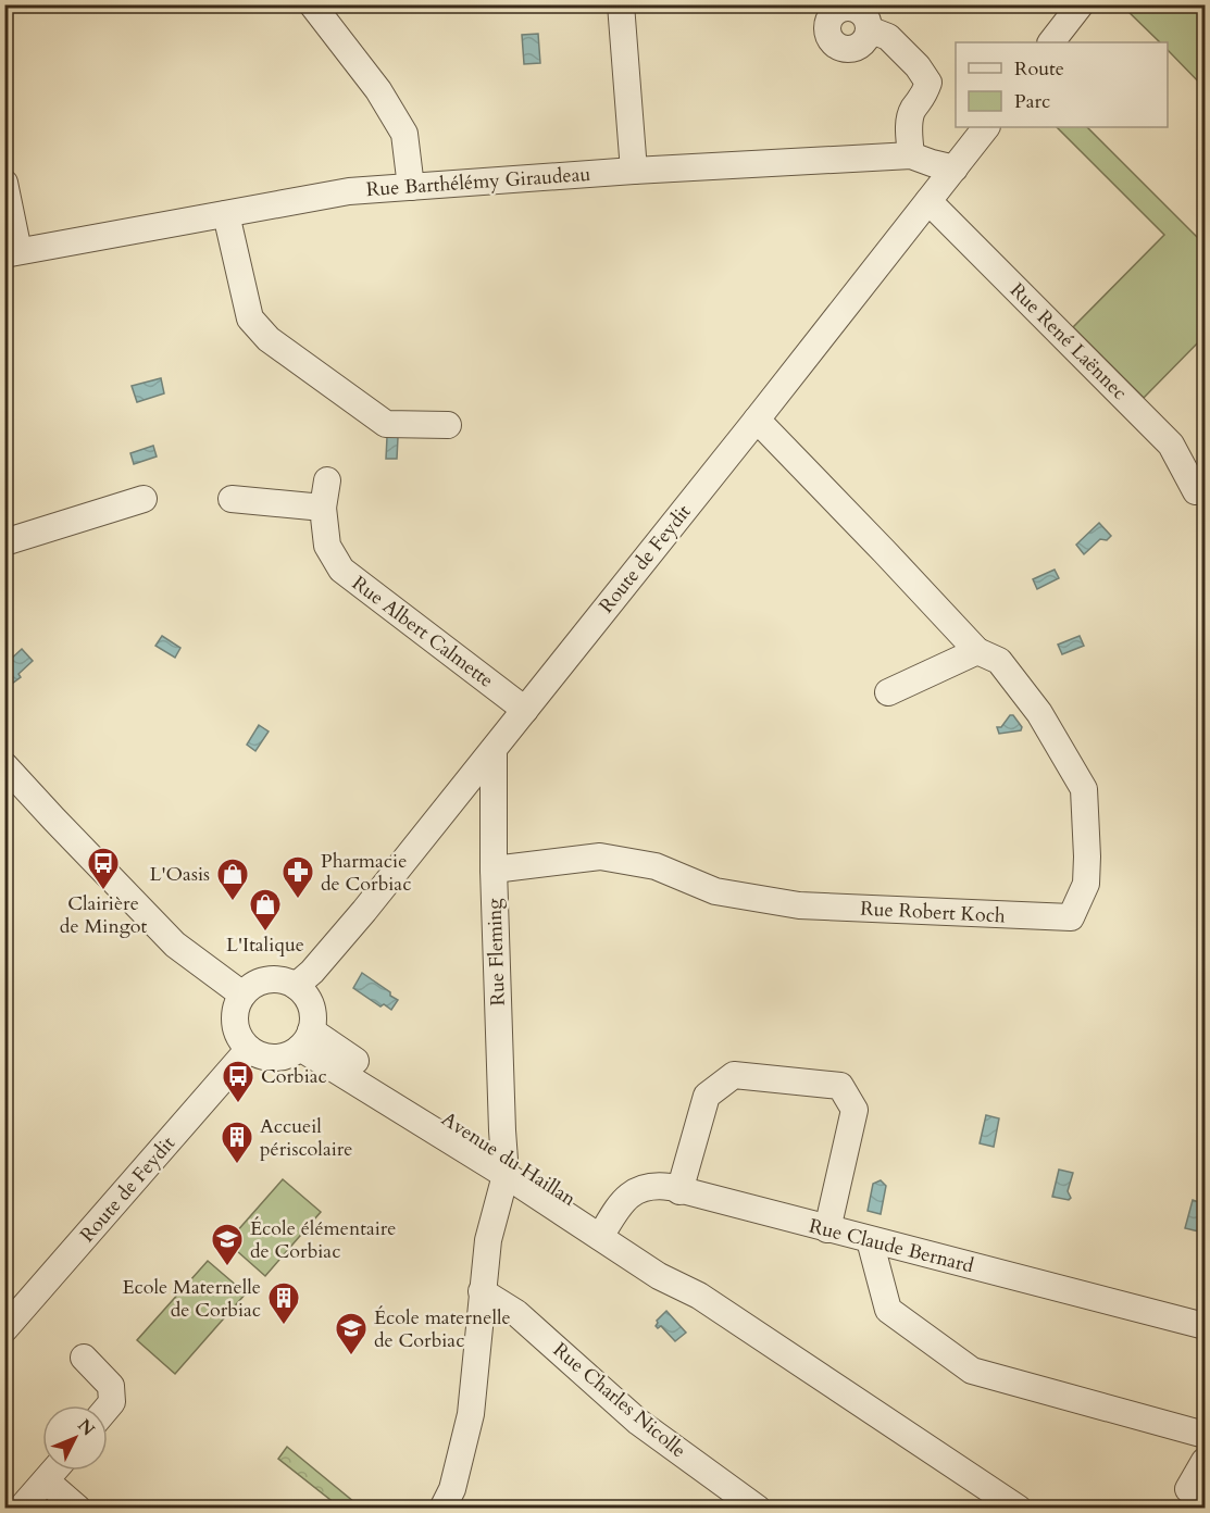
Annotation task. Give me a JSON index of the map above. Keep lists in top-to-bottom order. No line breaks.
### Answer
{"streets":{"street":["Rue Barthélémy Giraudeau","Rue René Laënnec","Route de Feydit","Rue Albert Calmette","Rue Robert Koch","Rue Fleming","Avenue du Haillan","Rue Claude Bernard","Rue Charles Nicolle"]},"crossings":[["Rue Barthélémy Giraudeau","Route de Feydit"],["Rue René Laënnec","Route de Feydit"],["Route de Feydit","Rue Albert Calmette"],["Route de Feydit","Rue Robert Koch"],["Route de Feydit","Rue Fleming"],["Route de Feydit","Avenue du Haillan"],["Rue Robert Koch","Rue Fleming"],["Rue Fleming","Avenue du Haillan"],["Avenue du Haillan","Rue Claude Bernard"]],"places":{"bus stop":["Clairière de Mingot","Corbiac"],"pharmacy":["Pharmacie de Corbiac"],"shop":["L'Oasis","L'Italique"],"building":["Accueil périscolaire","Ecole Maternelle de Corbiac"],"school or university":["École élémentaire de Corbiac","École maternelle de Corbiac"]},"legend":["Route","Parc"],"north":"top right"}
